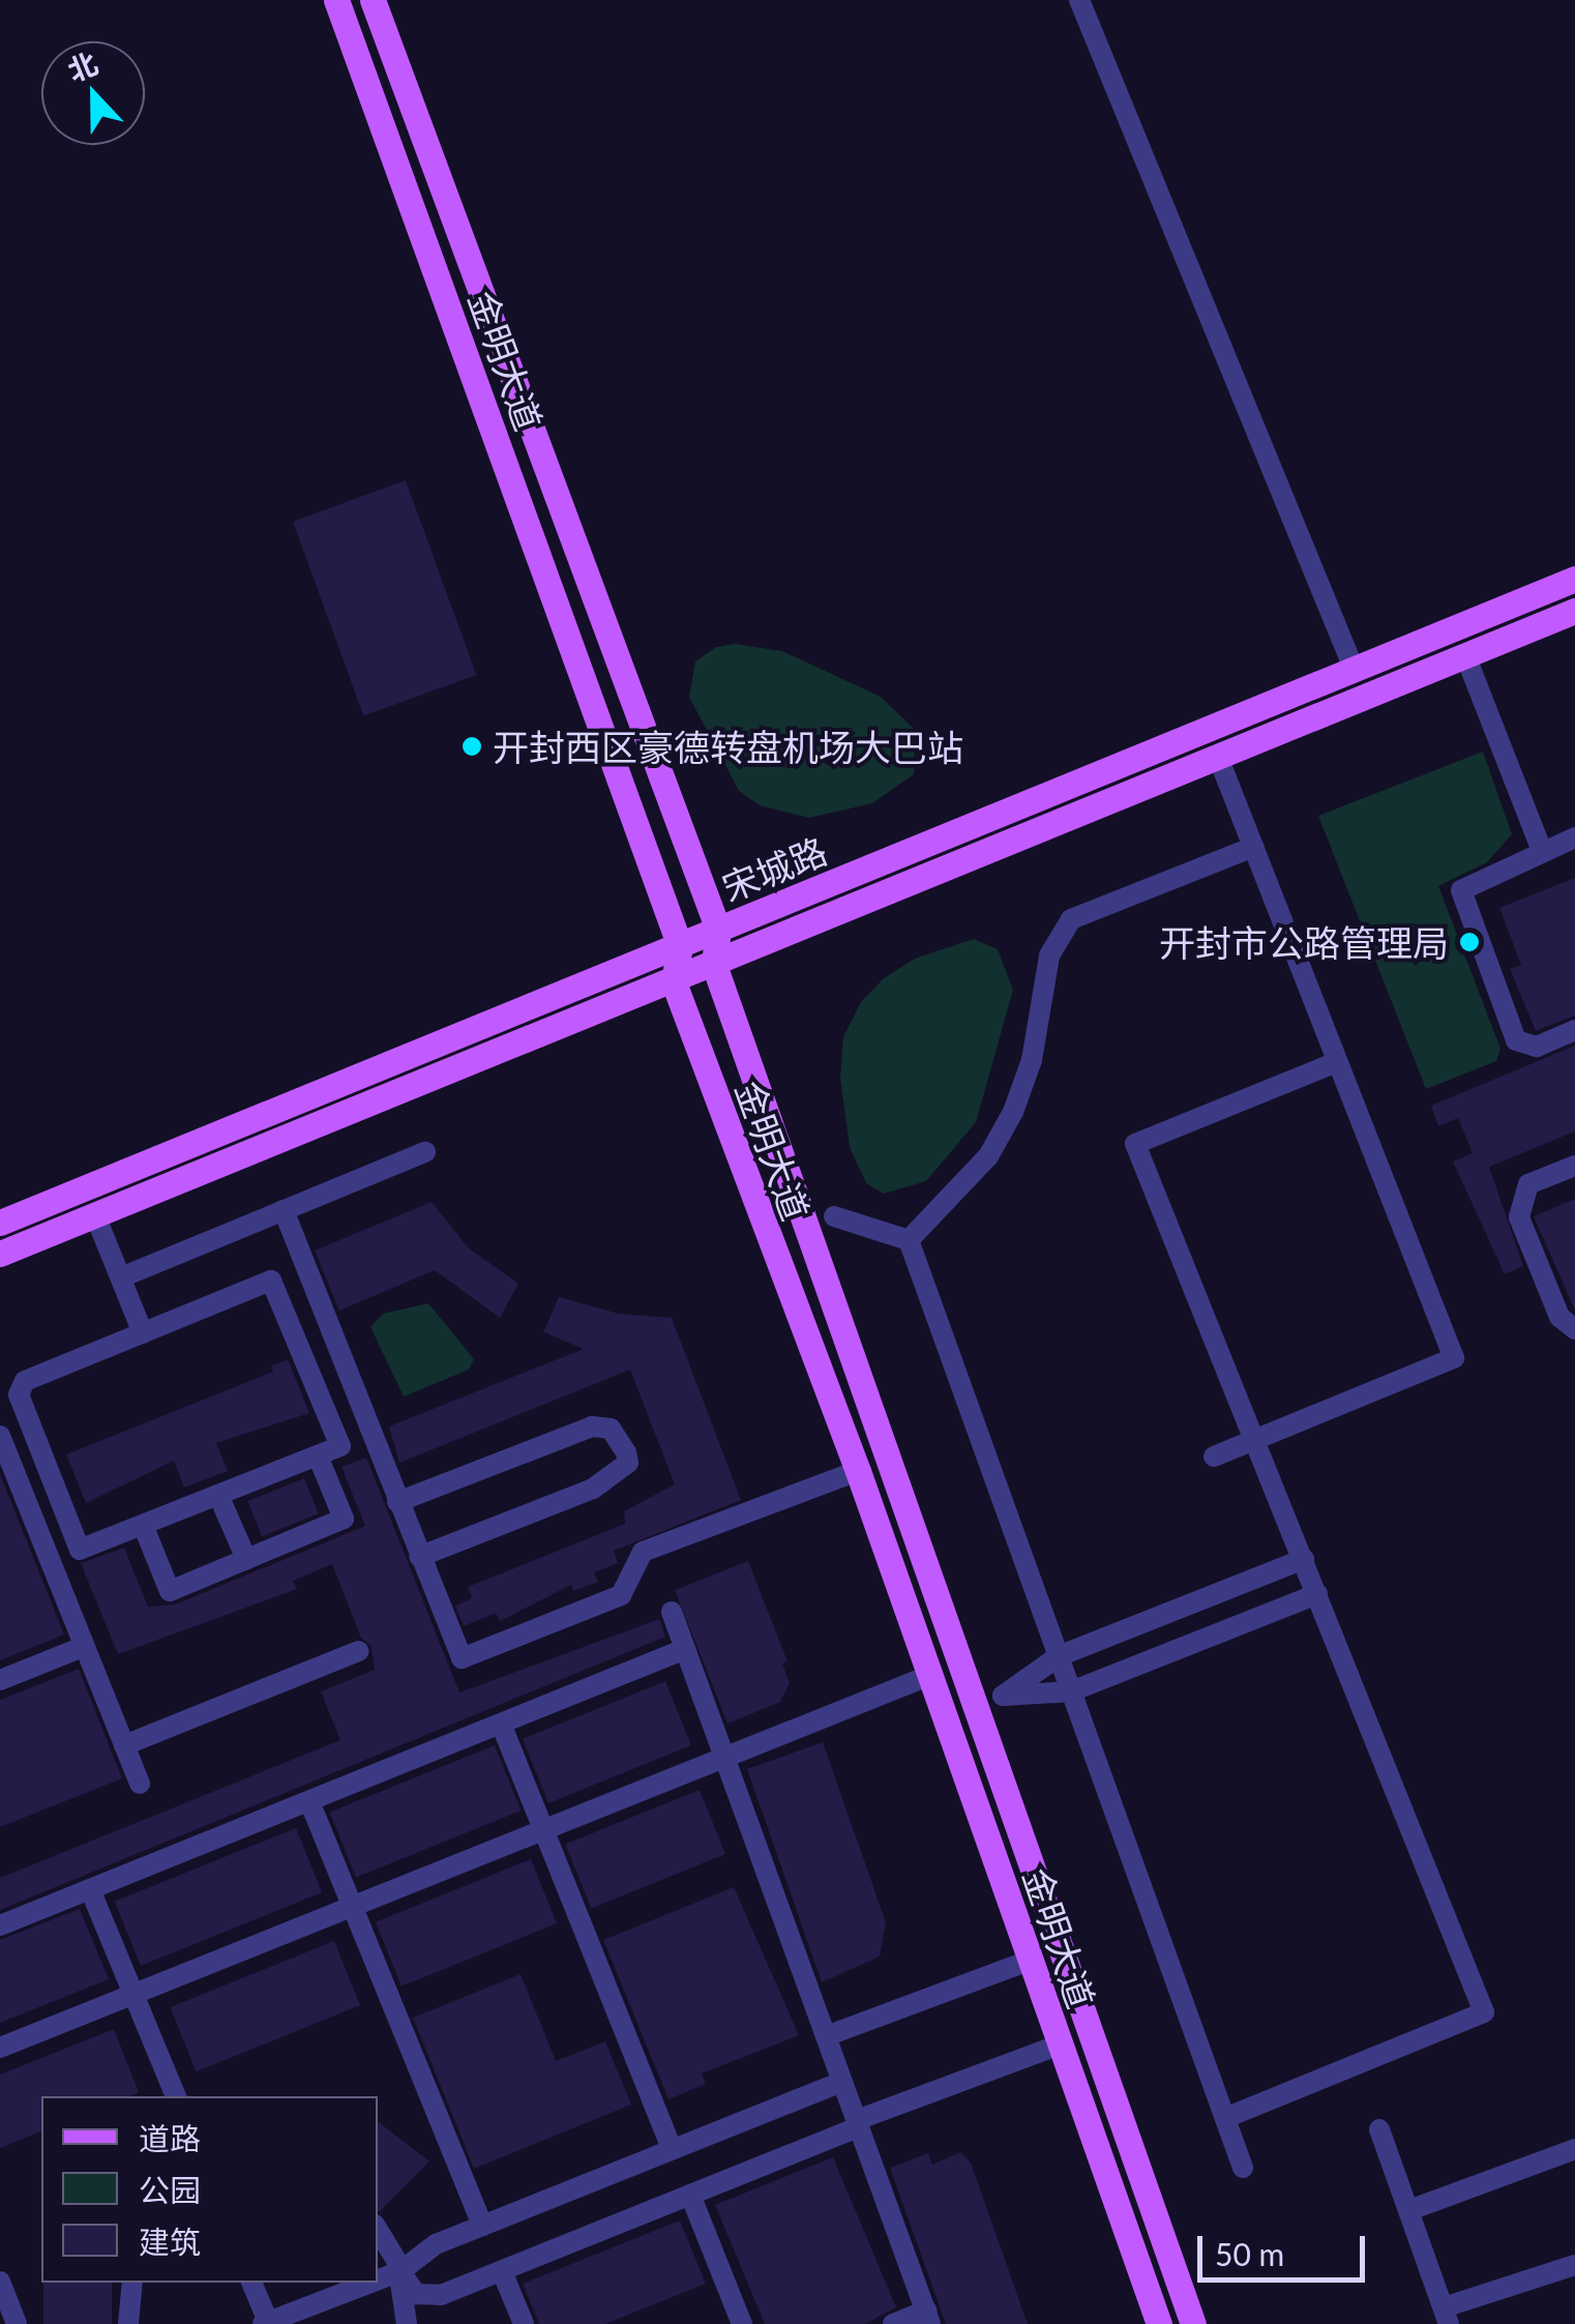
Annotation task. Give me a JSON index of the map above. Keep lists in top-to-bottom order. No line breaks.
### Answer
{"streets":{"main road":["金明大道","宋城路"]},"crossings":[["金明大道","宋城路"]],"places":["开封西区豪德转盘机场大巴站","开封市公路管理局"],"legend":["道路","公园","建筑"],"scale_bar":"50 m","north":"top"}
